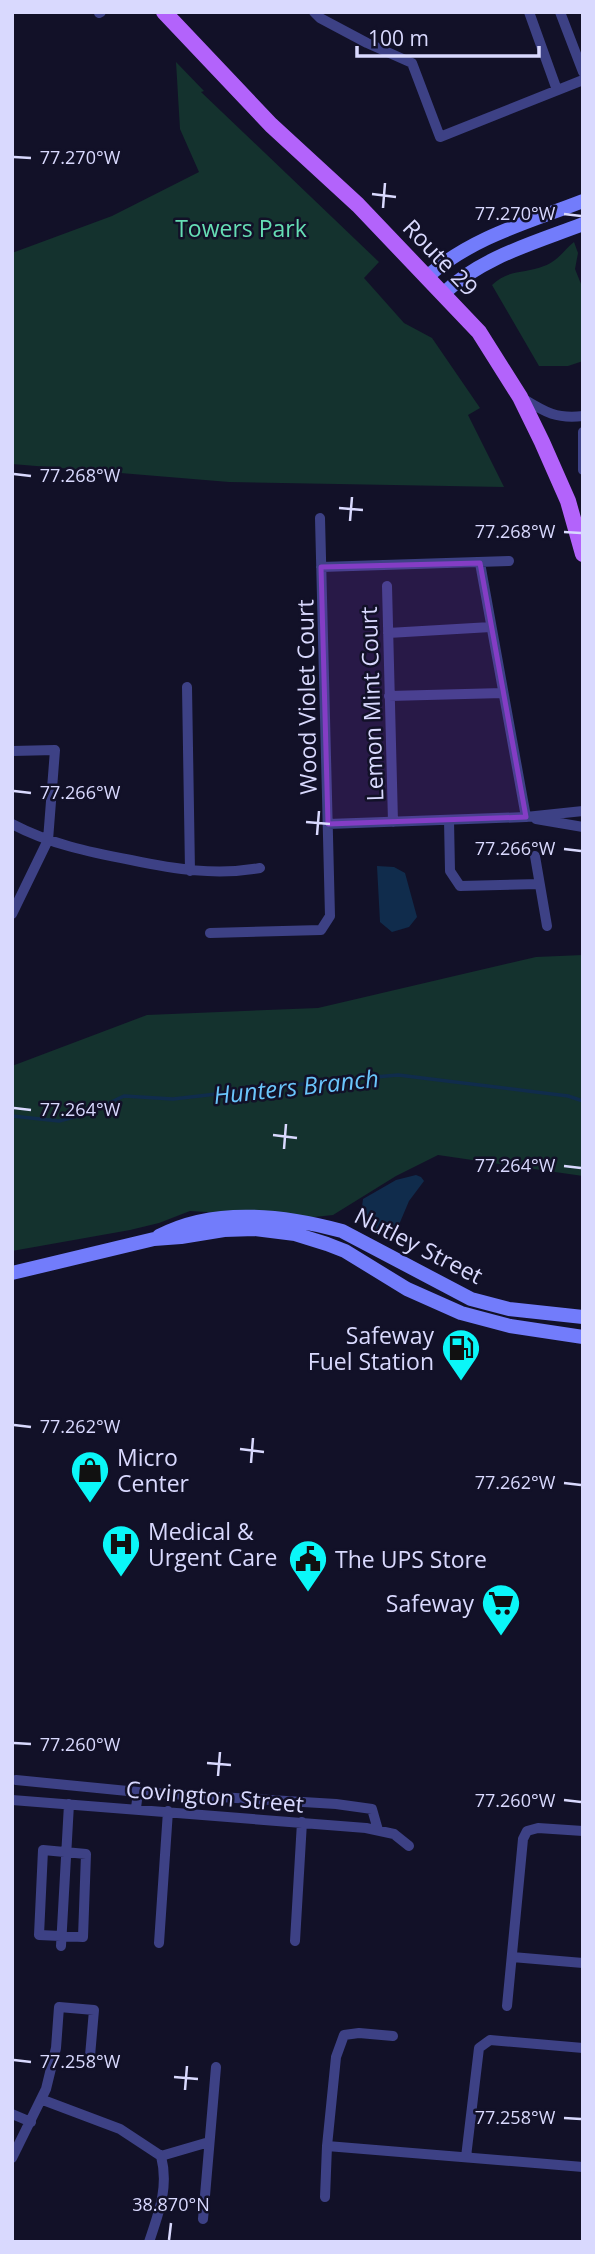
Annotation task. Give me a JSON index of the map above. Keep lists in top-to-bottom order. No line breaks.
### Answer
{"streets":{"main road":["Route 29","Nutley Street"],"street":["Wood Violet Court","Lemon Mint Court","Covington Street"]},"water":["Hunters Branch"],"parks":["Towers Park"],"places":{"fuel station":["Safeway Fuel Station"],"shop":["Micro Center"],"hospital":["Medical & Urgent Care"],"public building":["The UPS Store"],"supermarket":["Safeway"]},"scale_bar":"100 m","coordinates":["77.270°W","77.268°W","77.266°W","77.264°W","77.262°W","77.260°W","77.258°W","38.870°N"]}
